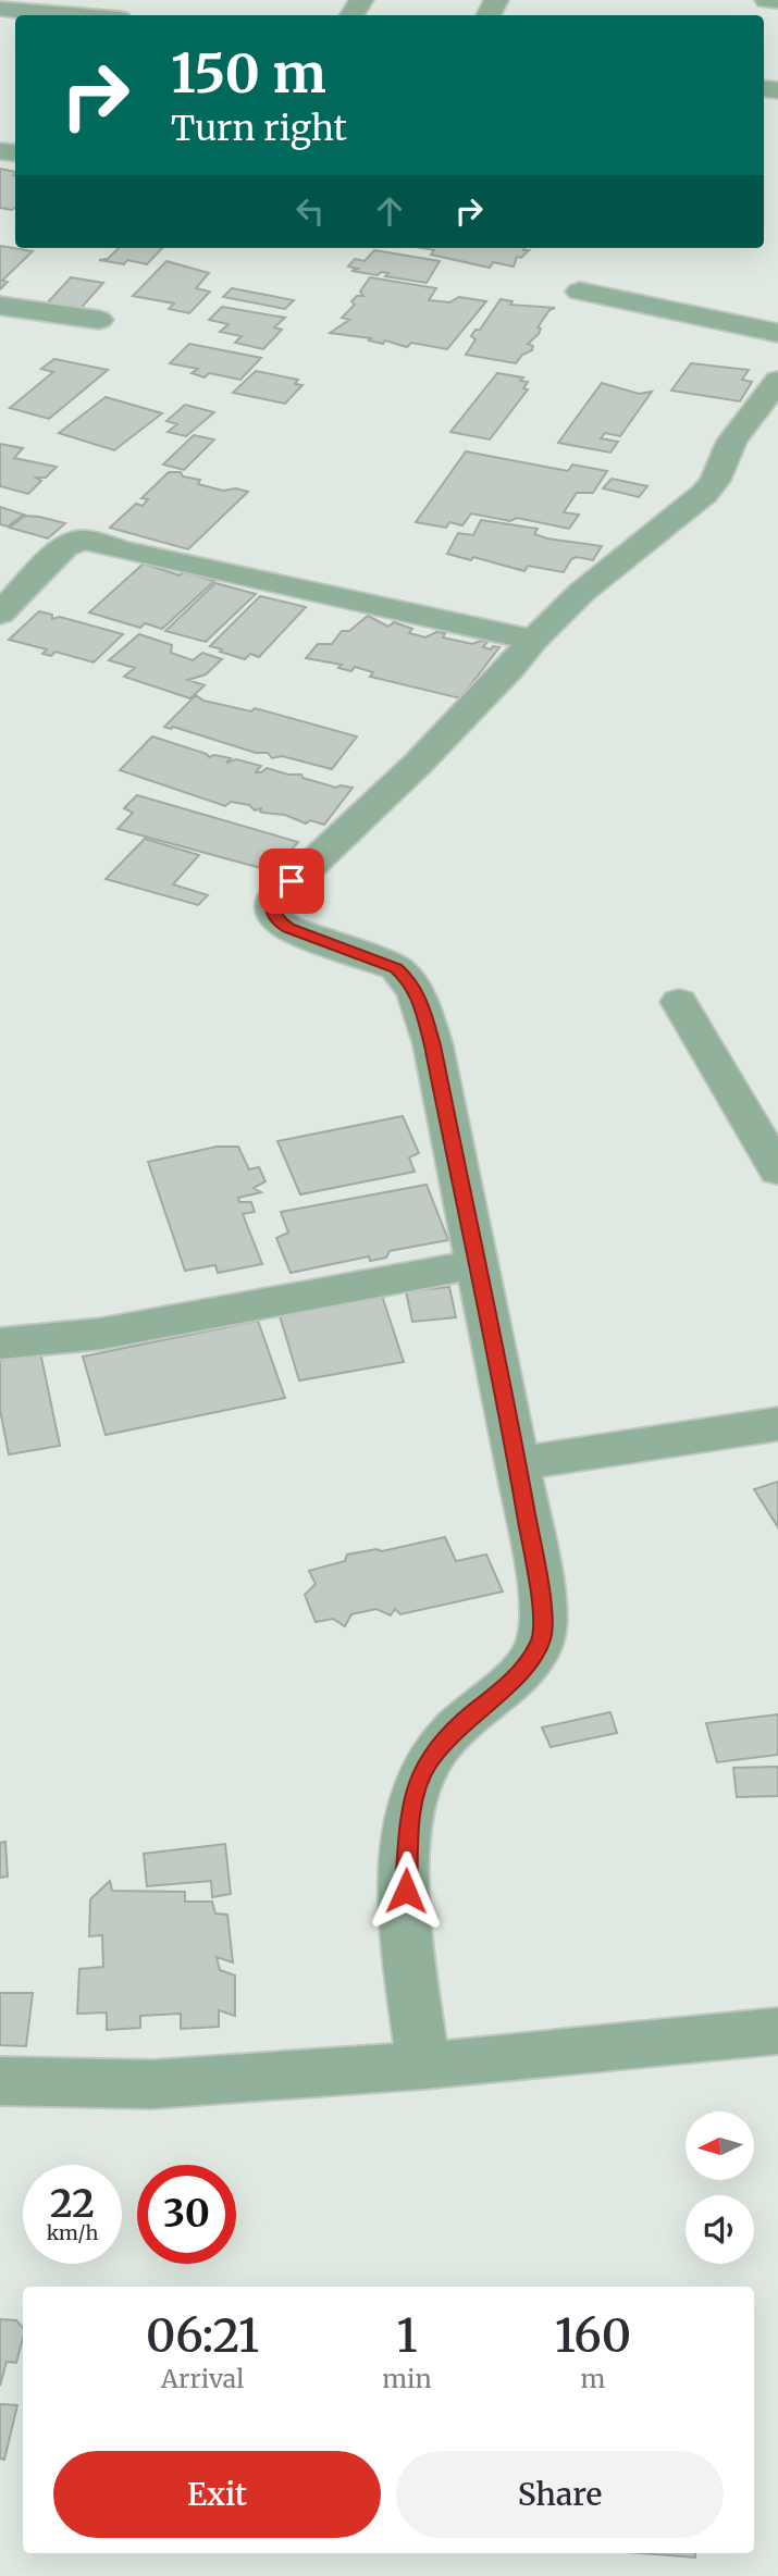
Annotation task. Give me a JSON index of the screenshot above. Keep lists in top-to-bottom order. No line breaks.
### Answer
{"north":"left","page":{"turn":["150 m","Turn right"],"speed":"22 km/h","limit":"30","eta":["06:21","Arrival","1","min","160","m"],"buttons":["Exit","Share"]}}
